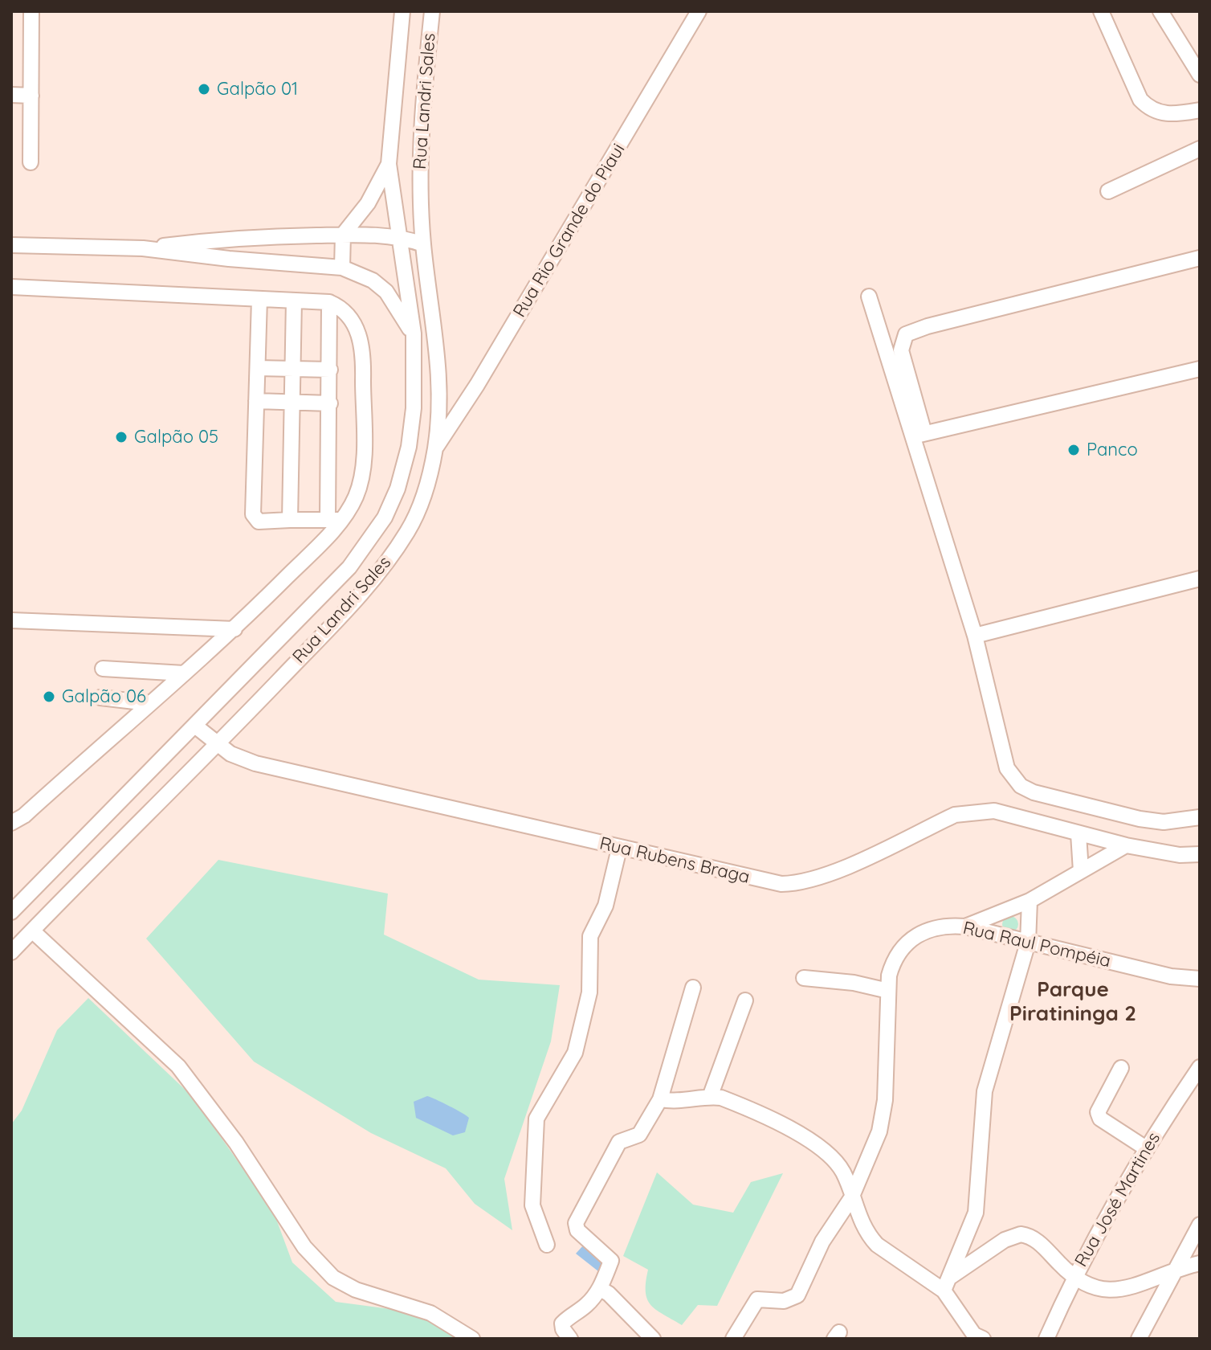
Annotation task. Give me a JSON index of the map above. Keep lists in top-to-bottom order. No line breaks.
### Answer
{"streets":{"street":["Rua Landri Sales","Rua Rio Grande do Piaui","Rua Rubens Braga","Rua Raul Pompéia","Rua José Martines"]},"crossings":[["Rua Landri Sales","Rua Rio Grande do Piaui"],["Rua Landri Sales","Rua Rubens Braga"]],"districts":["Parque Piratininga 2"],"places":["Galpão 01","Galpão 05","Panco","Galpão 06"]}
